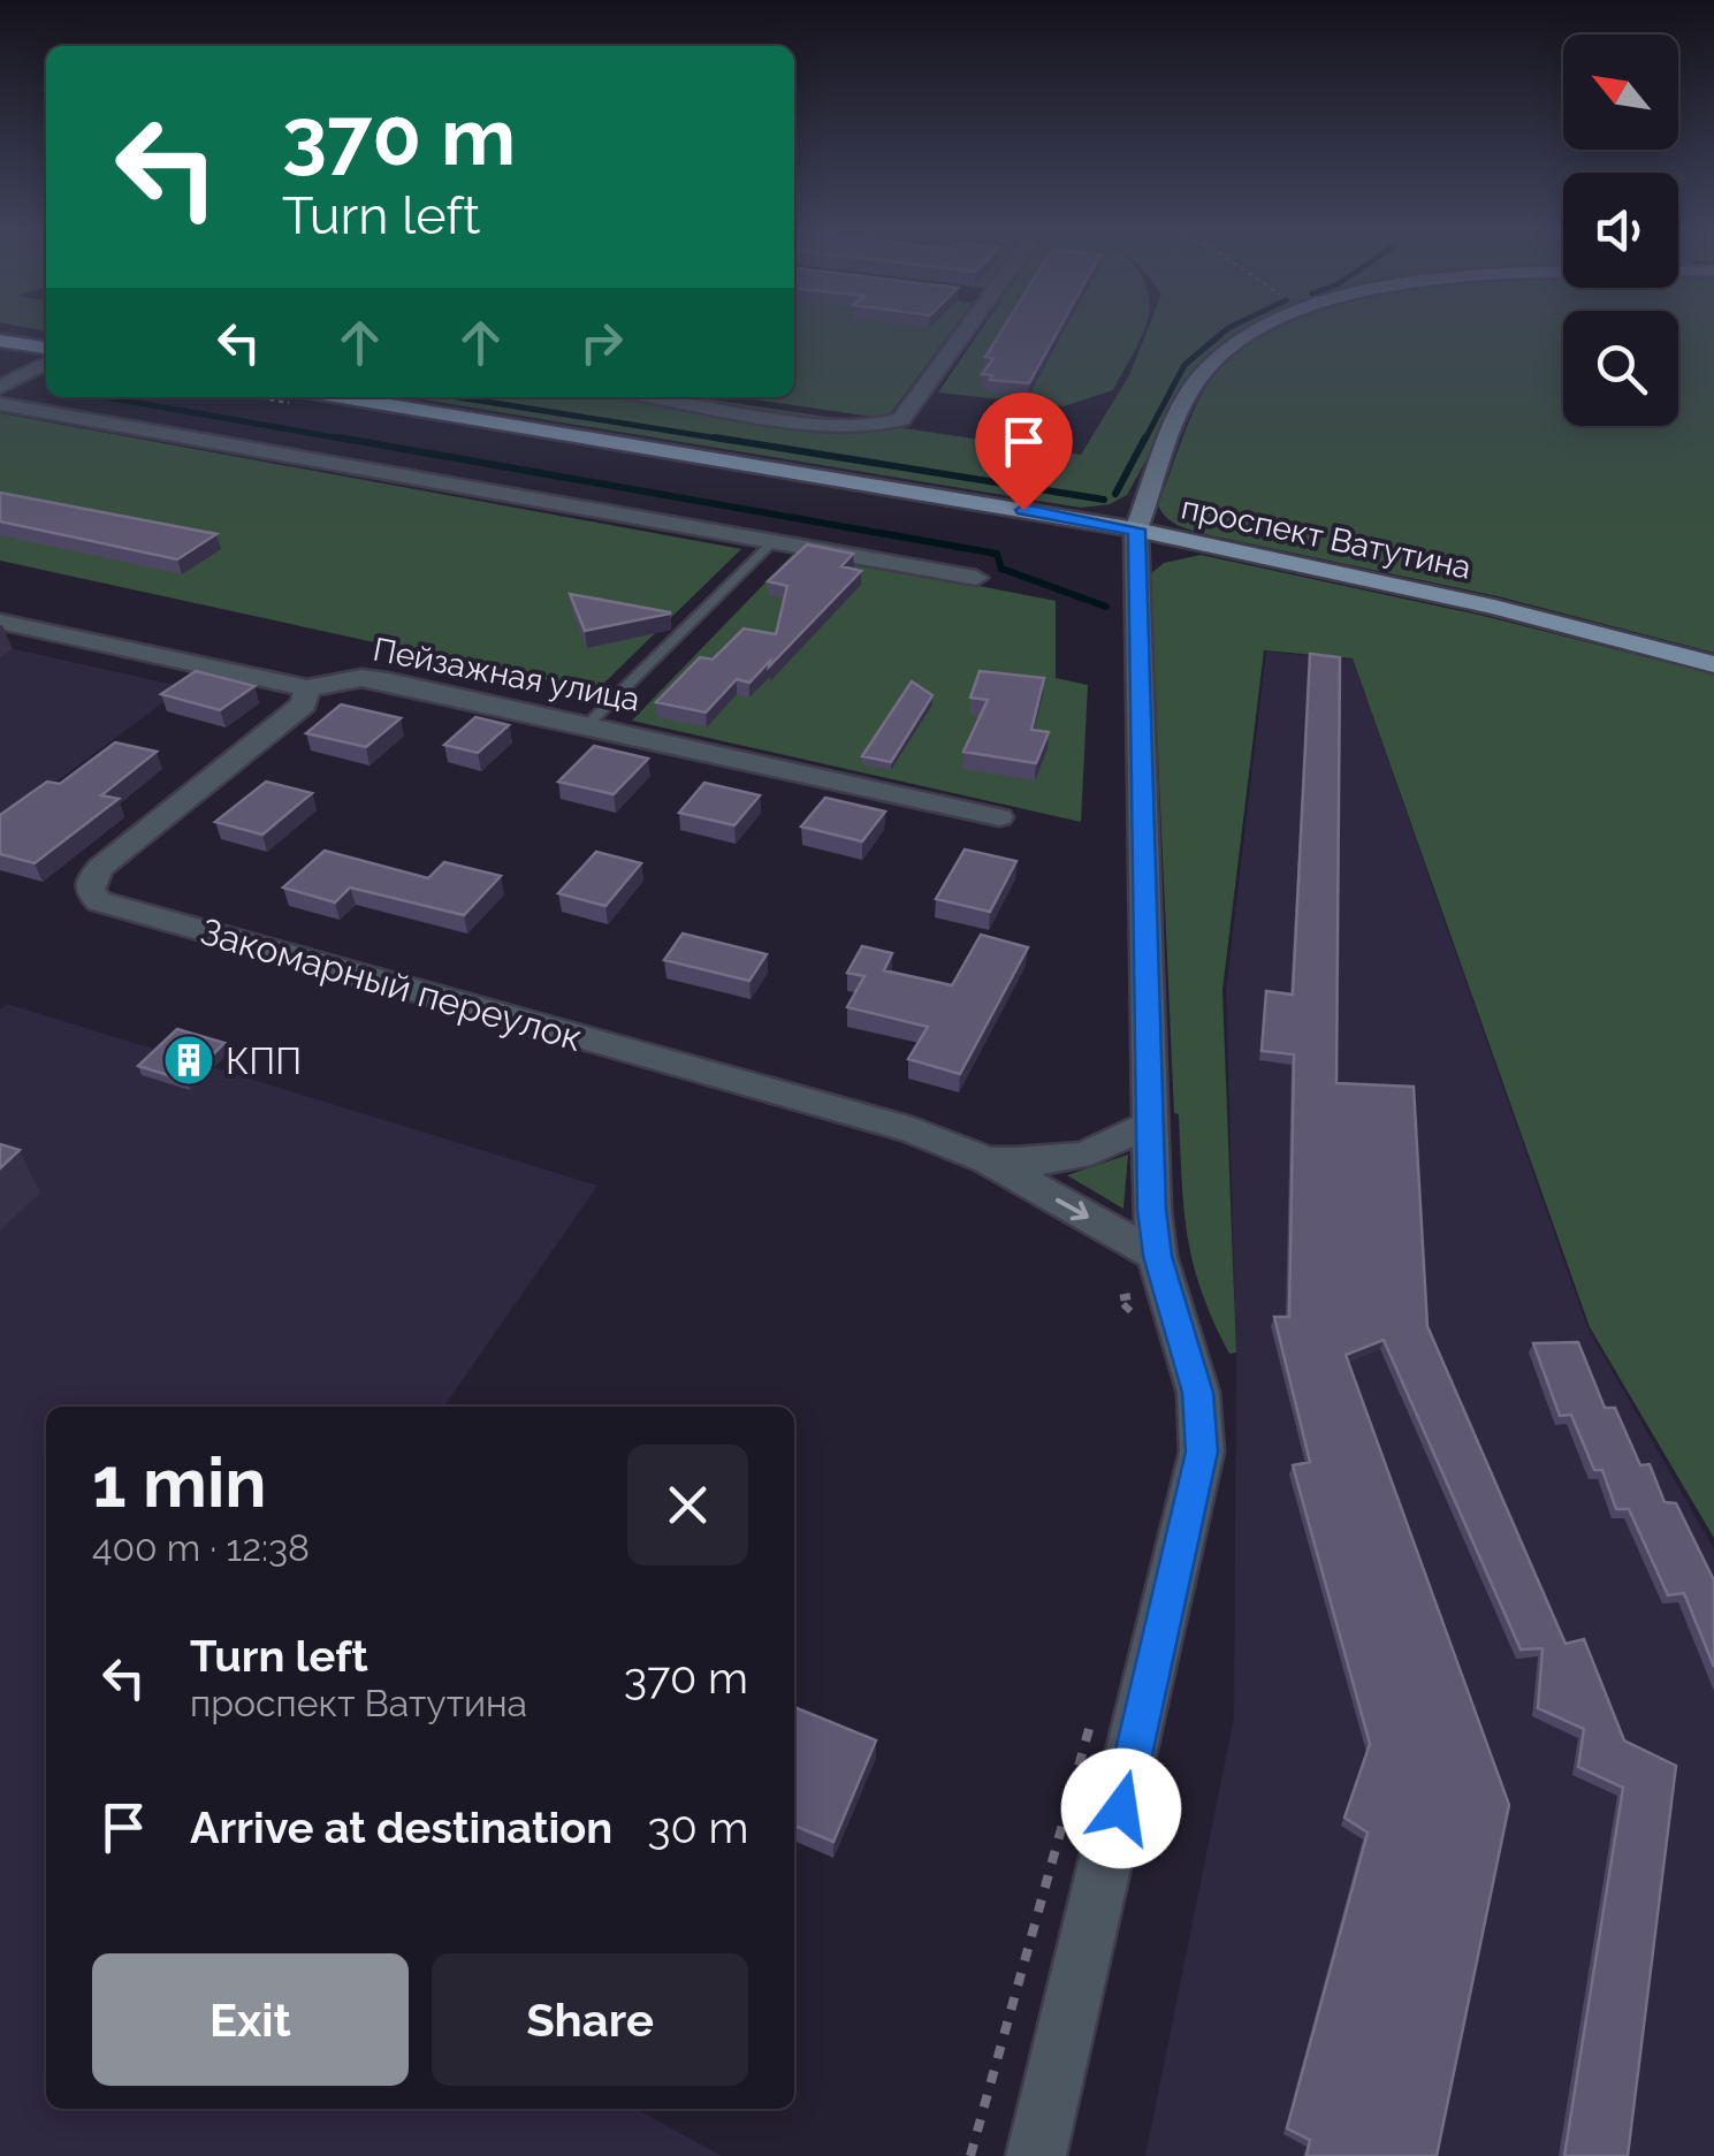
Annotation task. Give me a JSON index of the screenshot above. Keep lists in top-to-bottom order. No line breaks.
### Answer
{"streets":{"main road":["проспект Ватутина"],"street":["Пейзажная улица","Закомарный переулок"]},"crossings":[["Пейзажная улица","Закомарный переулок"]],"places":{"building":["КПП"]},"north":"top left","page":{"turn":["370 m","Turn left"],"heading":["1 min","400 m · 12:38"],"list":[{"name":"Turn left","note":"проспект Ватутина","value":"370 m"},{"name":"Arrive at destination","value":"30 m"}],"buttons":["Exit","Share"]}}
